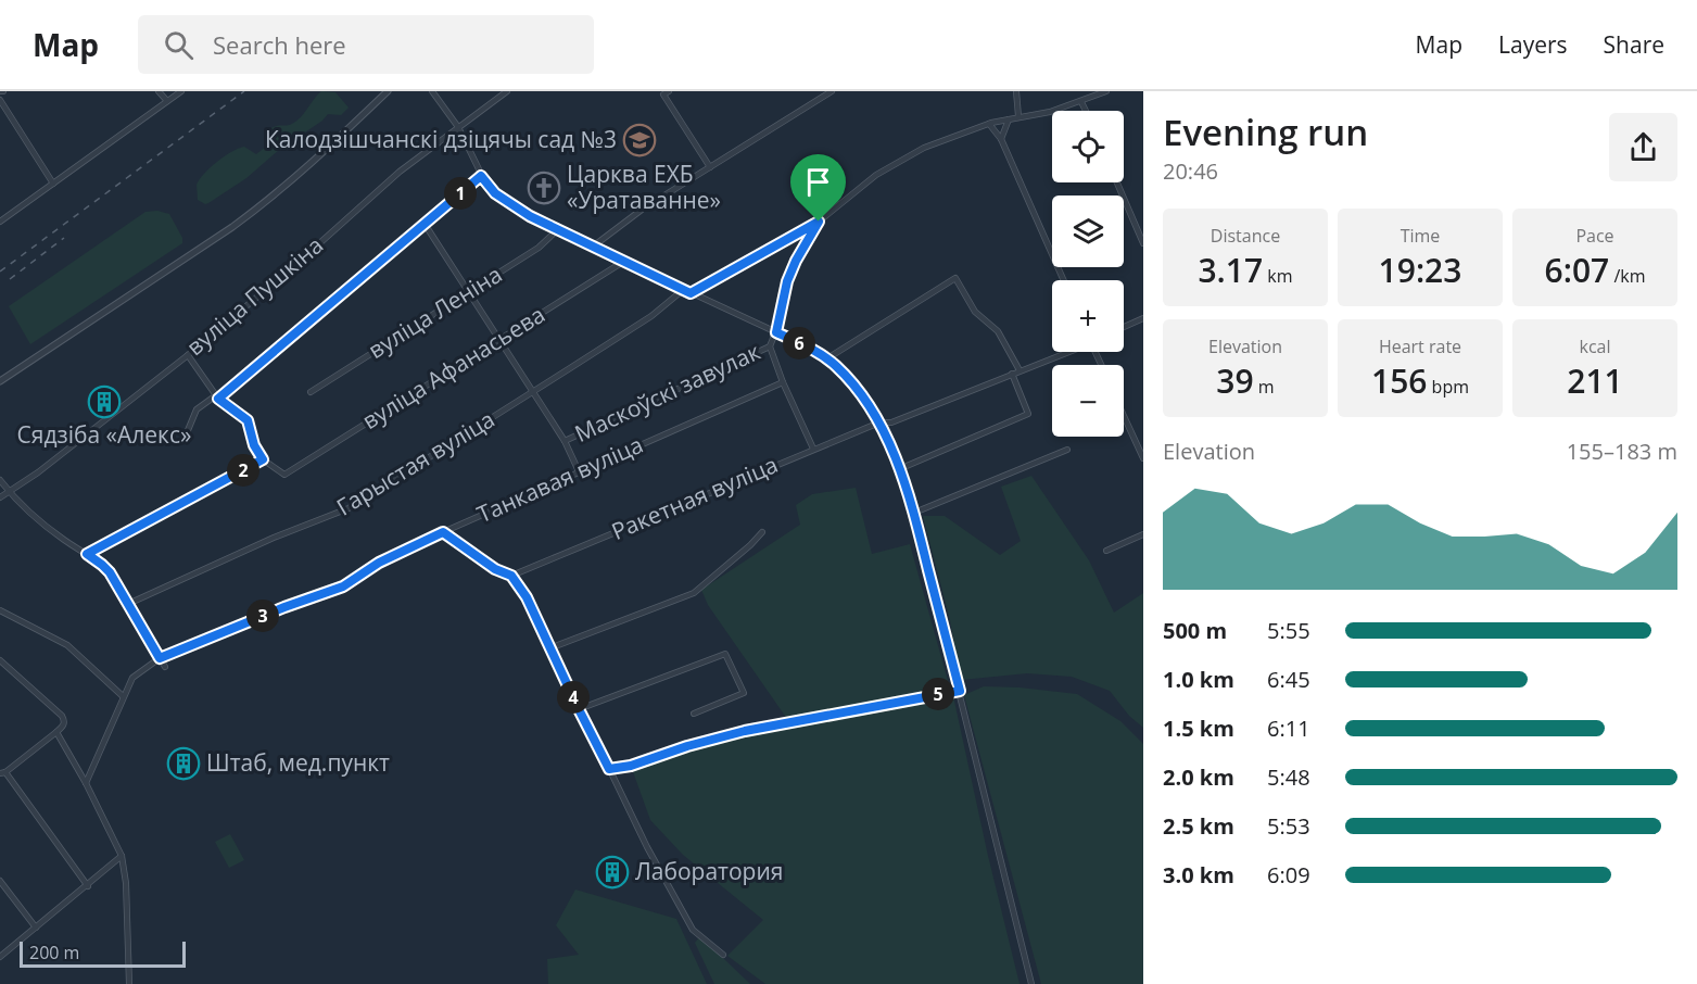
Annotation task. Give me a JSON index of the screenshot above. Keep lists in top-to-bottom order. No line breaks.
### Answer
{"streets":{"street":["вуліца Пушкіна","вуліца Леніна","вуліца Афанасьева","Маскоўскі завулак","Гарыстая вуліца","Танкавая вуліца","Ракетная вуліца"]},"places":{"school or university":["Калодзішчанскі дзіцячы сад №3"],"church":["Царква ЕХБ «Уратаванне»"],"building":["Сядзіба «Алекс»","Штаб, мeд.пункт","Лаборатория"]},"scale_bar":"200 m","page":{"header":"Map","search":"Search here","nav":["Map","Layers","Share"],"heading":["Evening run","20:46"],"map_buttons":["+","−"],"pins":["1","6","2","3","5","4"],"stats":[["Distance","3.17 km"],["Time","19:23"],["Pace","6:07 /km"],["Elevation","39 m"],["Heart rate","156 bpm"],["kcal","211"]],"chart":["Elevation","155–183 m"],"list":[{"name":"500 m","note":"5:55"},{"name":"1.0 km","note":"6:45"},{"name":"1.5 km","note":"6:11"},{"name":"2.0 km","note":"5:48"},{"name":"2.5 km","note":"5:53"},{"name":"3.0 km","note":"6:09"}],"scale":"200 m"}}
